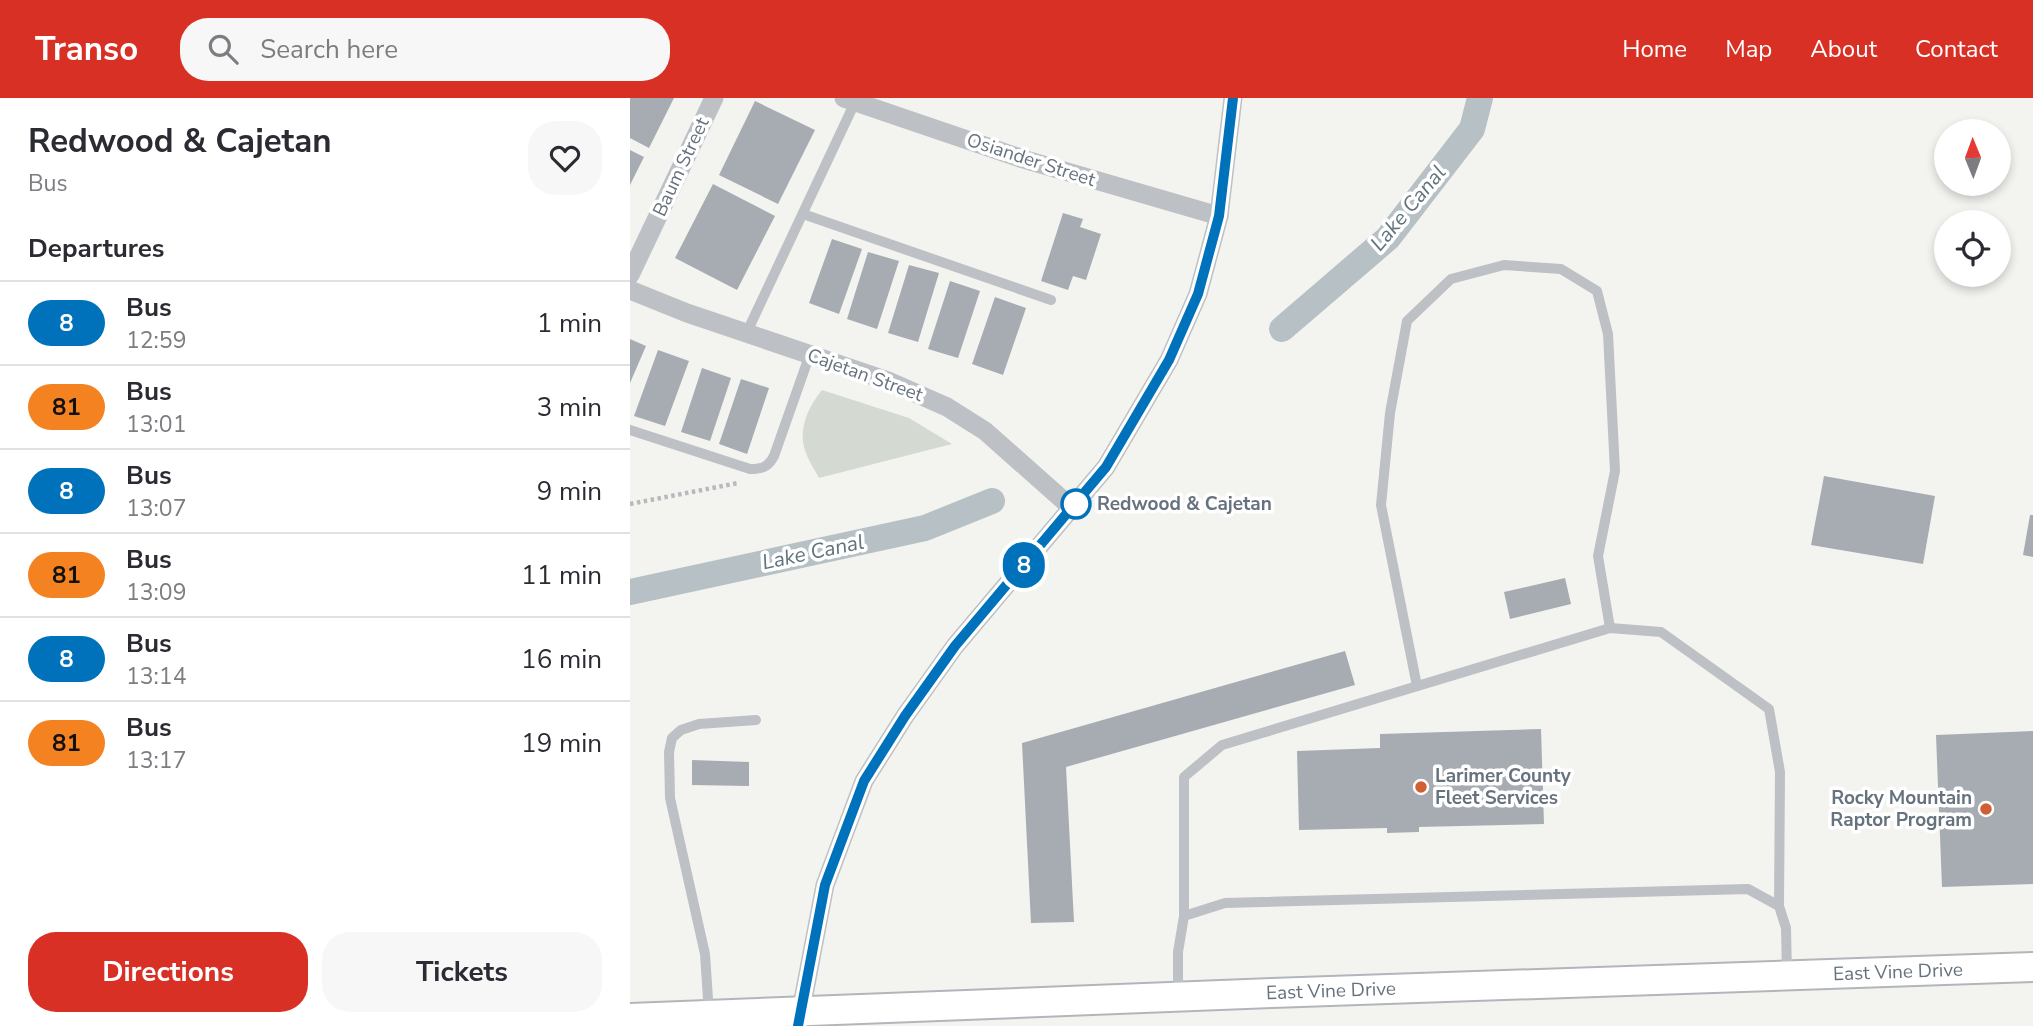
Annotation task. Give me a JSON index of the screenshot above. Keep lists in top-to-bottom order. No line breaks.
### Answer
{"streets":{"main road":["East Vine Drive"],"street":["Osiander Street","Baum Street","Cajetan Street"]},"water":["Lake Canal"],"places":["Redwood & Cajetan","Larimer County Fleet Services","Rocky Mountain Raptor Program"],"lines":["bus line 8"],"north":"top","page":{"header":"Transo","search":"Search here","nav":["Home","Map","About","Contact"],"heading":[["Redwood & Cajetan","Bus"],"Departures"],"on_map":"8","list":[{"mark":"8","name":"Bus","note":"12:59","value":"1 min"},{"mark":"81","name":"Bus","note":"13:01","value":"3 min"},{"mark":"8","name":"Bus","note":"13:07","value":"9 min"},{"mark":"81","name":"Bus","note":"13:09","value":"11 min"},{"mark":"8","name":"Bus","note":"13:14","value":"16 min"},{"mark":"81","name":"Bus","note":"13:17","value":"19 min"}],"buttons":["Directions","Tickets"]}}
